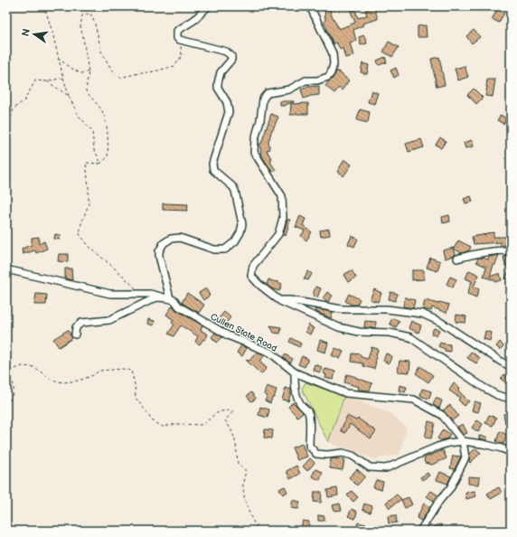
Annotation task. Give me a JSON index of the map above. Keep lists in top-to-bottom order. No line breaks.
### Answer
{"streets":{"street":["Cullen State Road"]},"north":"left"}
